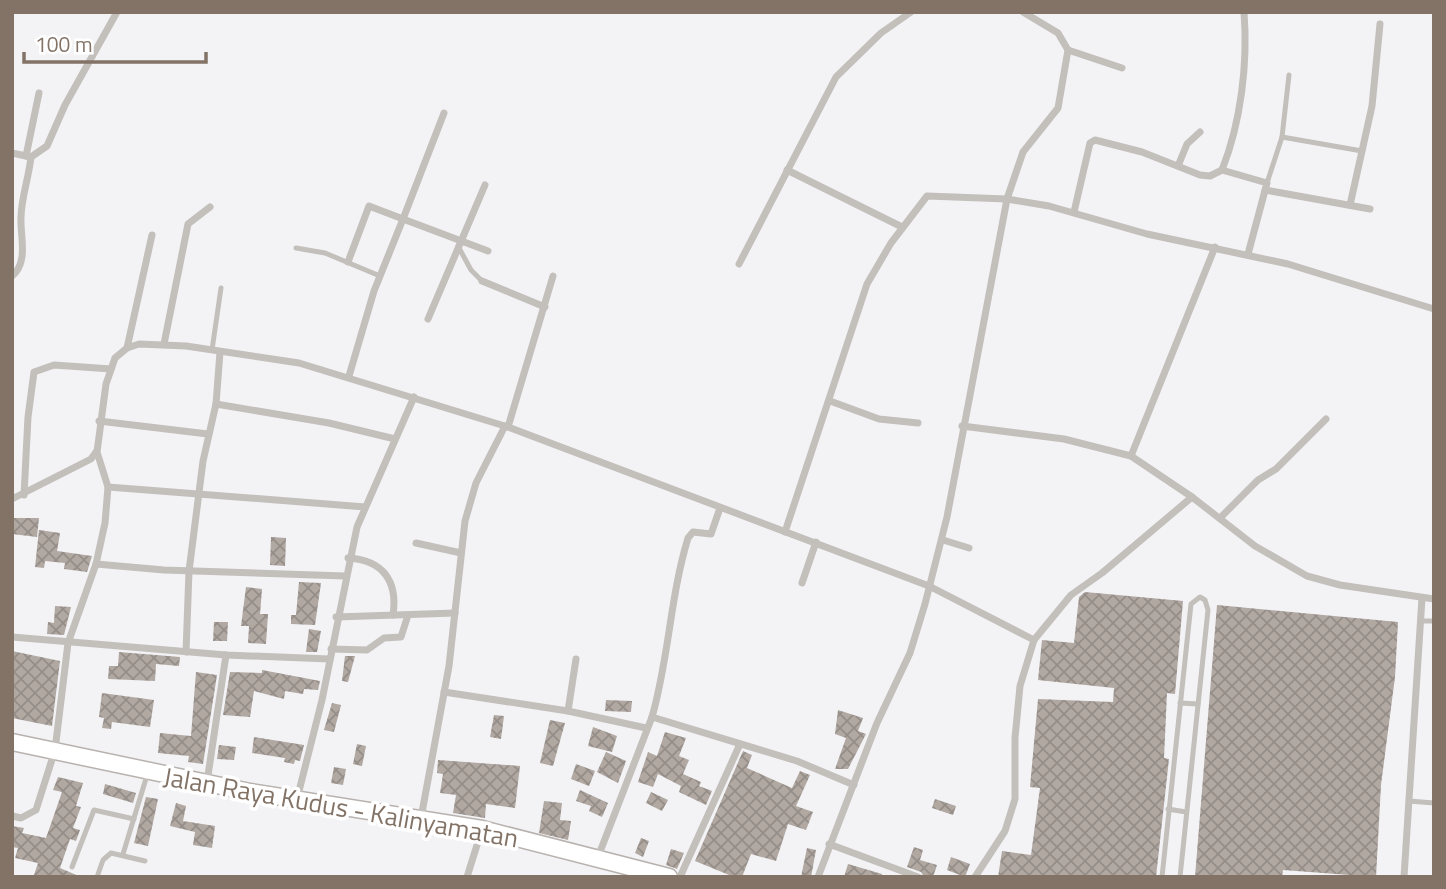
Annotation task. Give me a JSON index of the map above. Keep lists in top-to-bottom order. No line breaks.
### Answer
{"streets":{"main road":["Jalan Raya Kudus - Kalinyamatan"]},"scale_bar":"100 m"}
